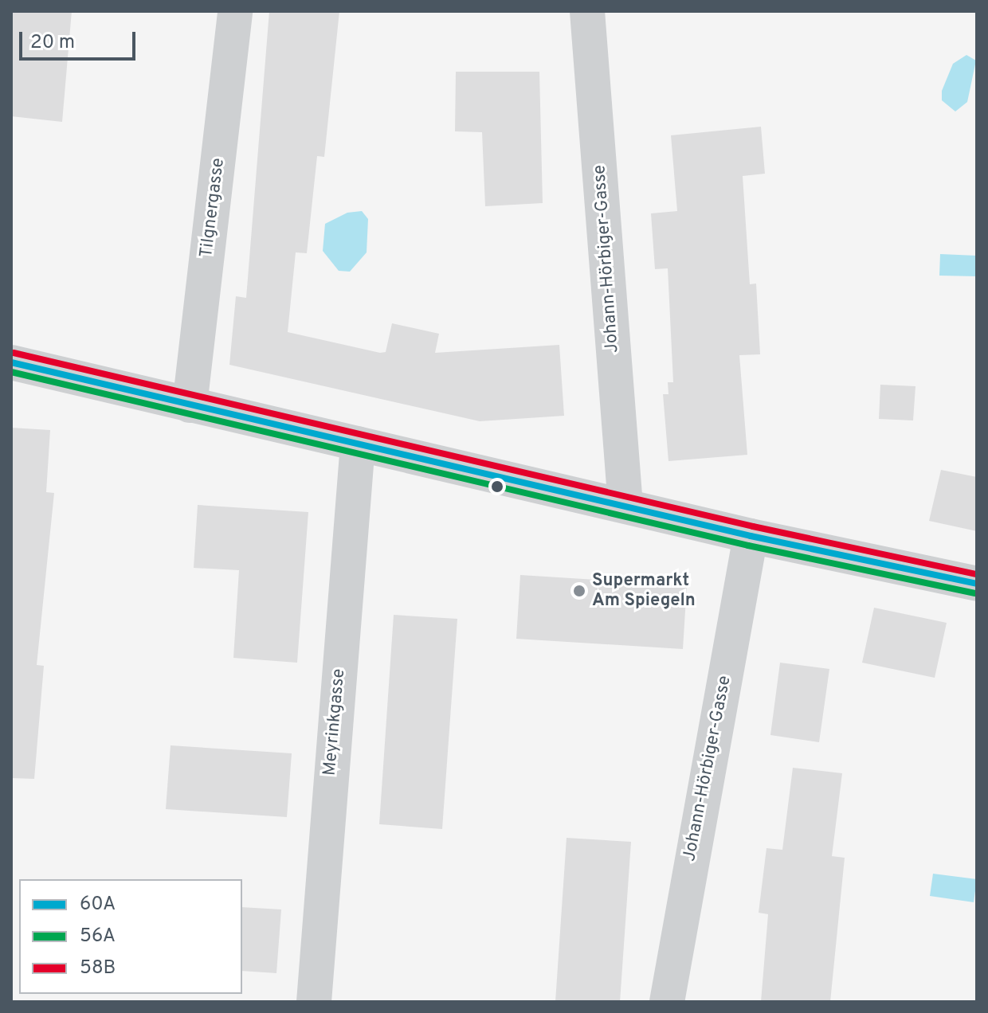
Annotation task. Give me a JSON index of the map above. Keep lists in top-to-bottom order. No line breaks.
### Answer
{"streets":{"street":["Tilgnergasse","Johann-Hörbiger-Gasse","Meyrinkgasse"]},"places":["Supermarkt Am Spiegeln"],"lines":["transit line 58B","transit line 60A","transit line 56A"],"legend":["60A","56A","58B"],"scale_bar":"20 m"}
